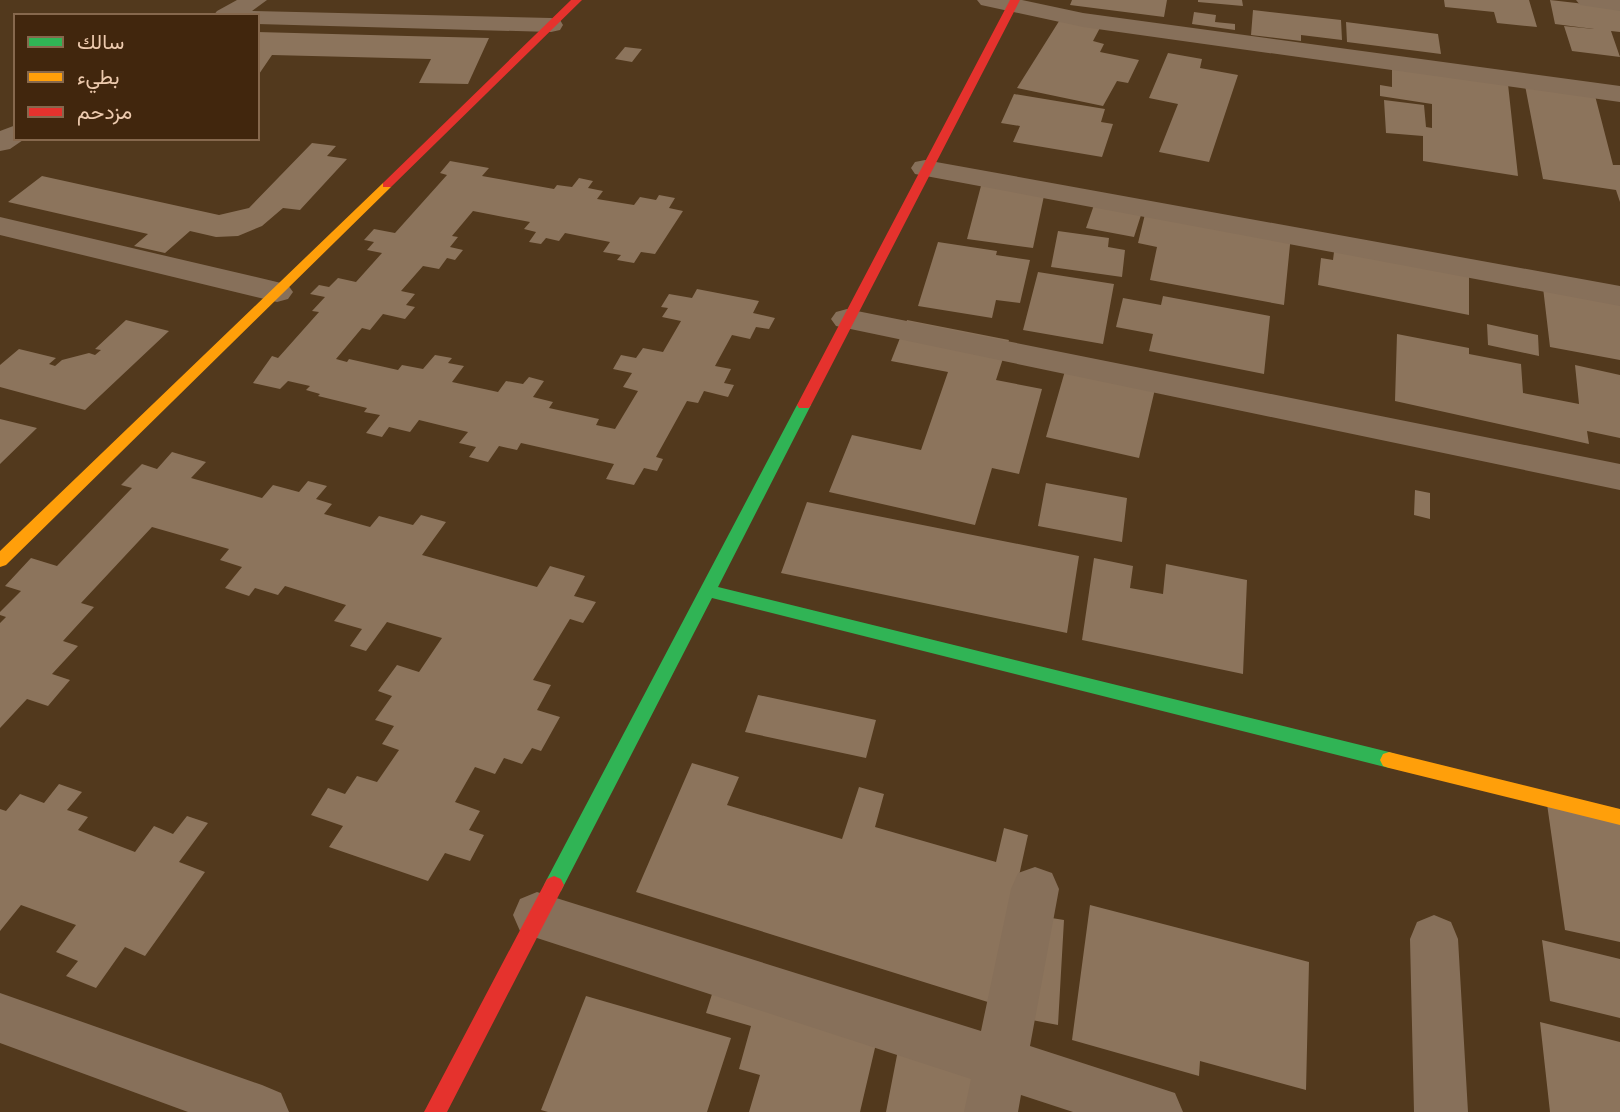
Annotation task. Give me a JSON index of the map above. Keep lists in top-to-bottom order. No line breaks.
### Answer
{"legend":["سالك","بطيء","مزدحم"]}
